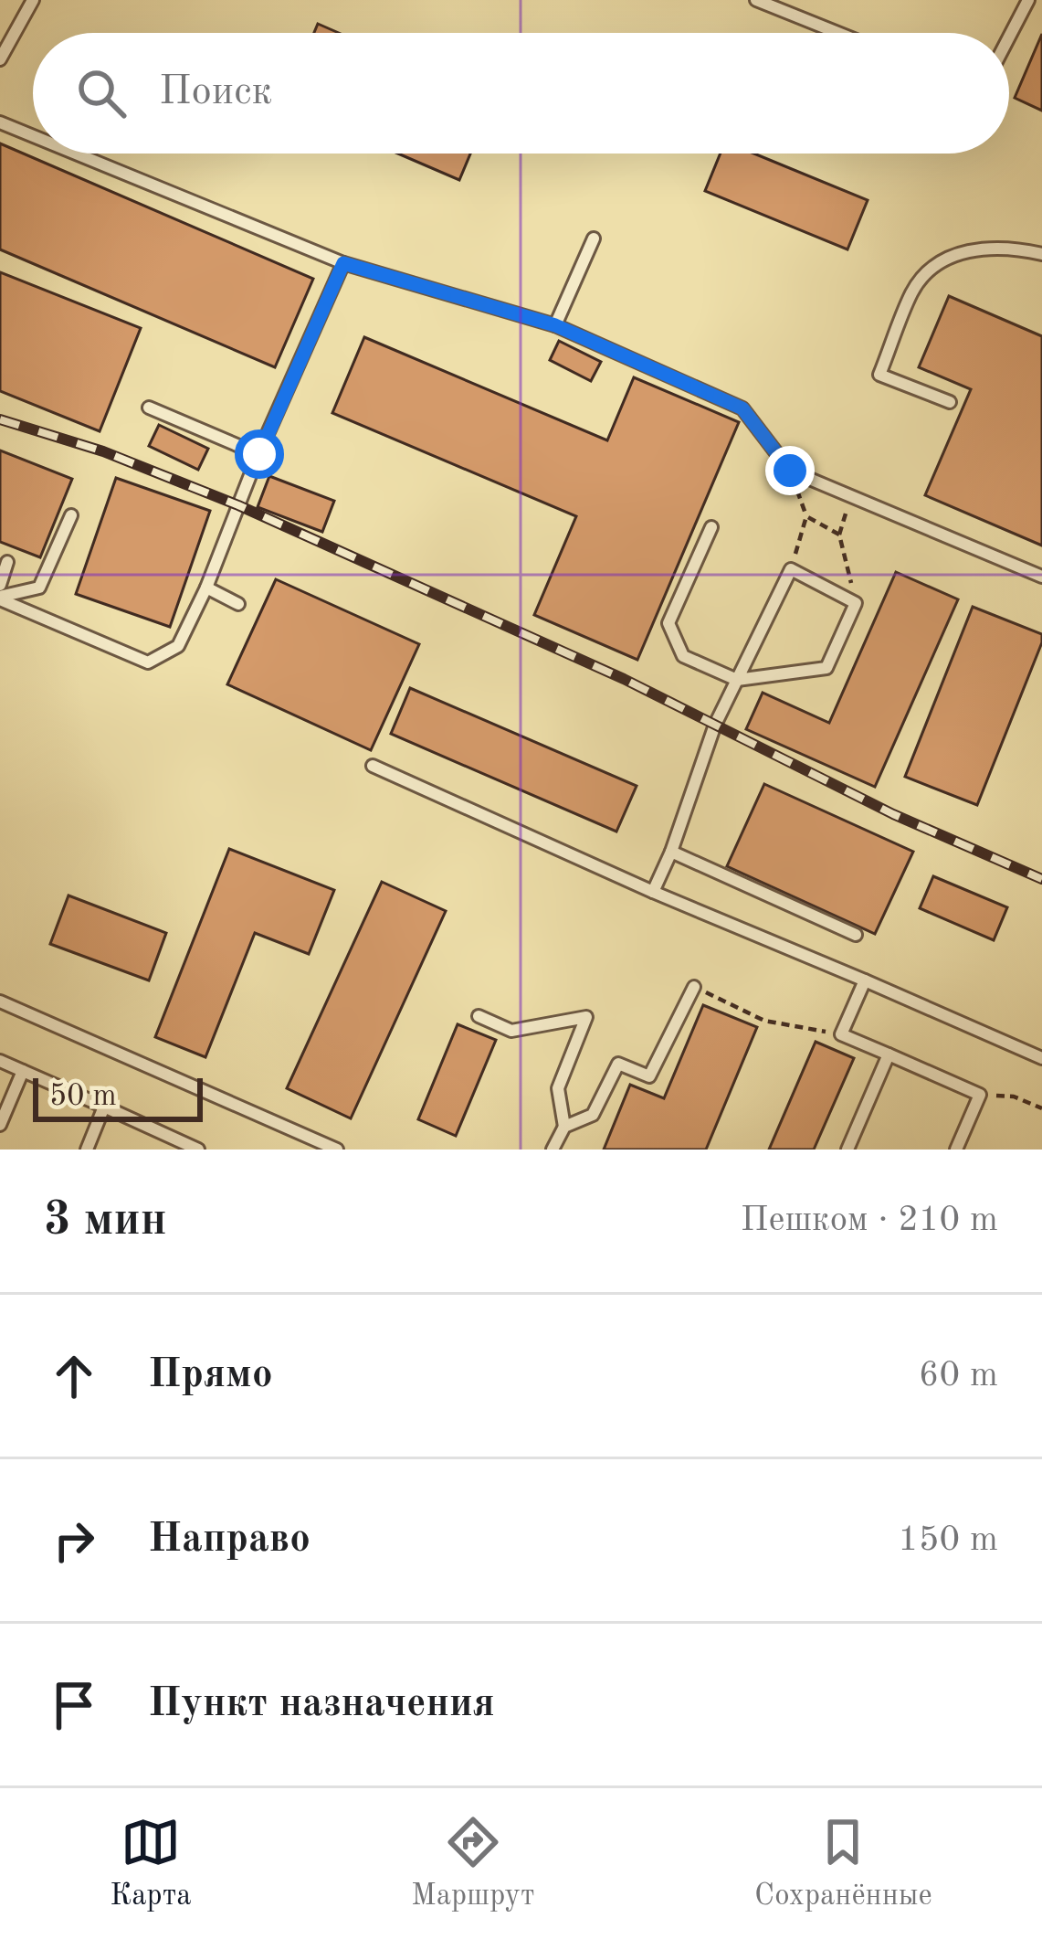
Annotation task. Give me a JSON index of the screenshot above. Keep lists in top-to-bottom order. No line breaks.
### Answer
{"scale_bar":"50 m","page":{"search":"Поиск","scale":"50 m","heading":["3 мин","Пешком · 210 m"],"list":[["Прямо","60 m"],["Направо","150 m"],"Пункт назначения"],"nav":["Карта","Маршрут","Сохранённые"]}}
